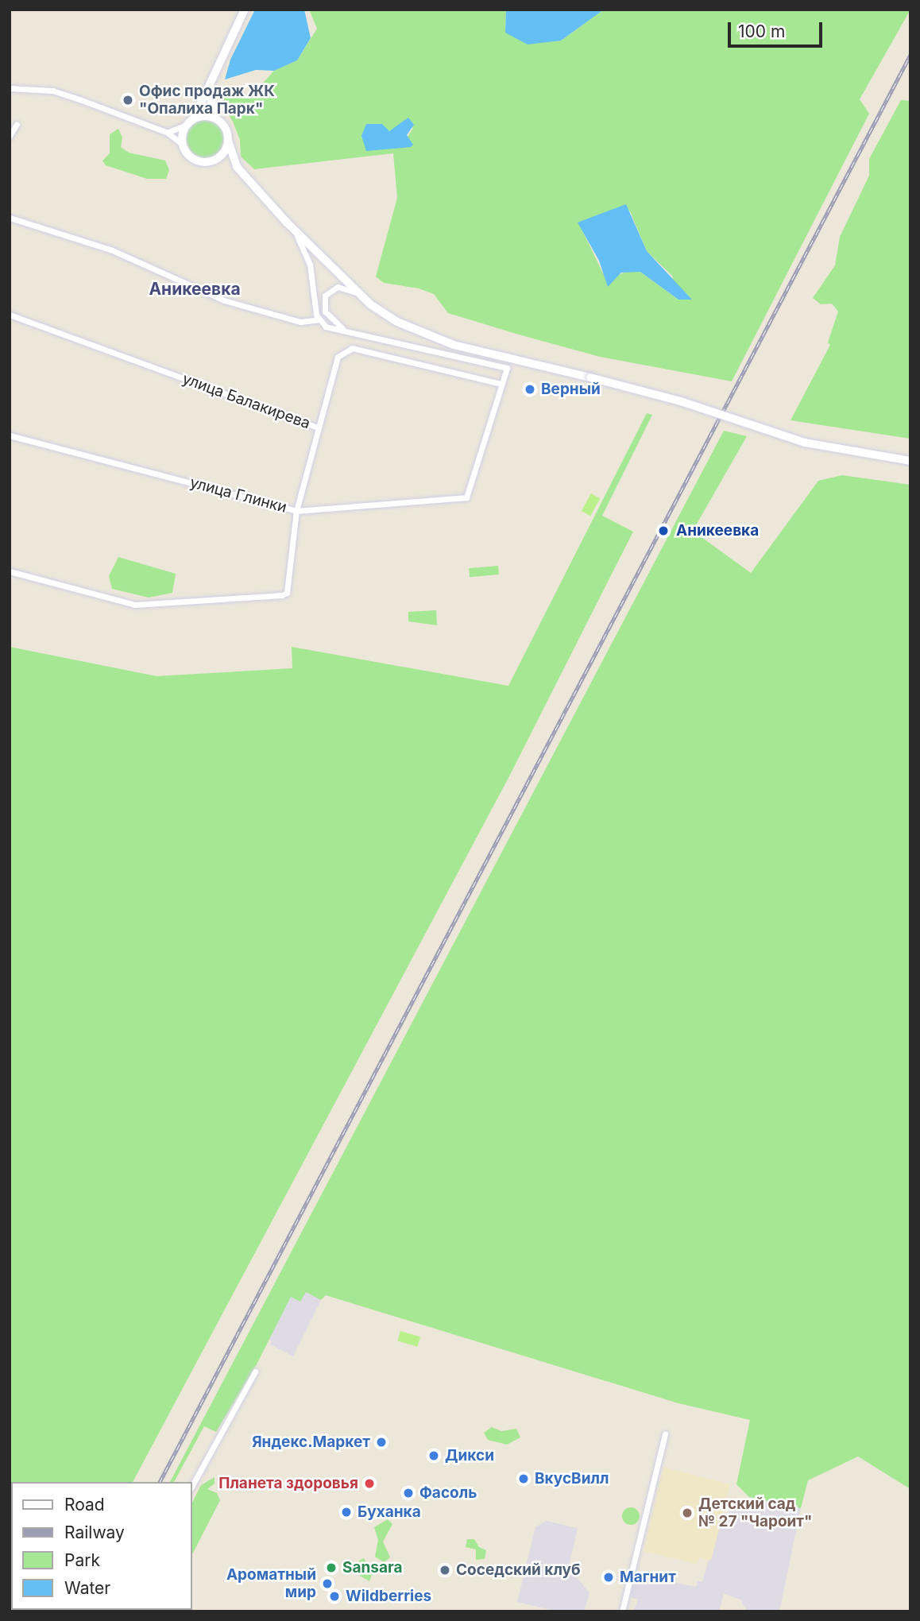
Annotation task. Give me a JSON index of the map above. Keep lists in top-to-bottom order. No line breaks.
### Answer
{"streets":{"street":["улица Балакирева","улица Глинки"]},"crossings":[["улица Балакирева","улица Глинки"]],"districts":["Аникеевка"],"places":["Офис продаж ЖК \"Опалиха Парк\"","Верный","Аникеевка","Яндекс.Маркет","Дикси","ВкусВилл","Планета здоровья","Фасоль","Буханка","Детский сад № 27 \"Чароит\"","Sansara","Соседский клуб","Магнит","Ароматный мир","Wildberries"],"legend":["Road","Railway","Park","Water"],"scale_bar":"100 m"}
